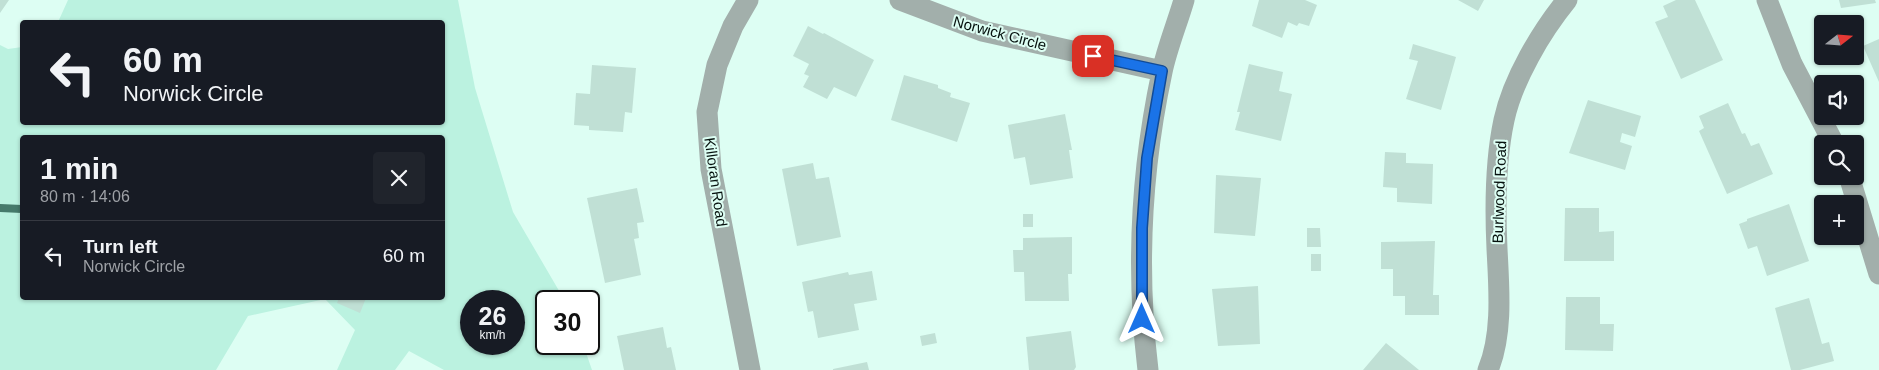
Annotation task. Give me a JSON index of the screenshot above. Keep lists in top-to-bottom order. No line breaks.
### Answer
{"streets":{"street":["Norwick Circle","Killoran Road","Burlwood Road"]},"north":"right","page":{"map_buttons":"+","turn":["60 m","Norwick Circle"],"heading":["1 min","80 m · 14:06"],"list":[{"name":"Turn left","note":"Norwick Circle","value":"60 m"}],"speed":"26 km/h","limit":"30"}}
